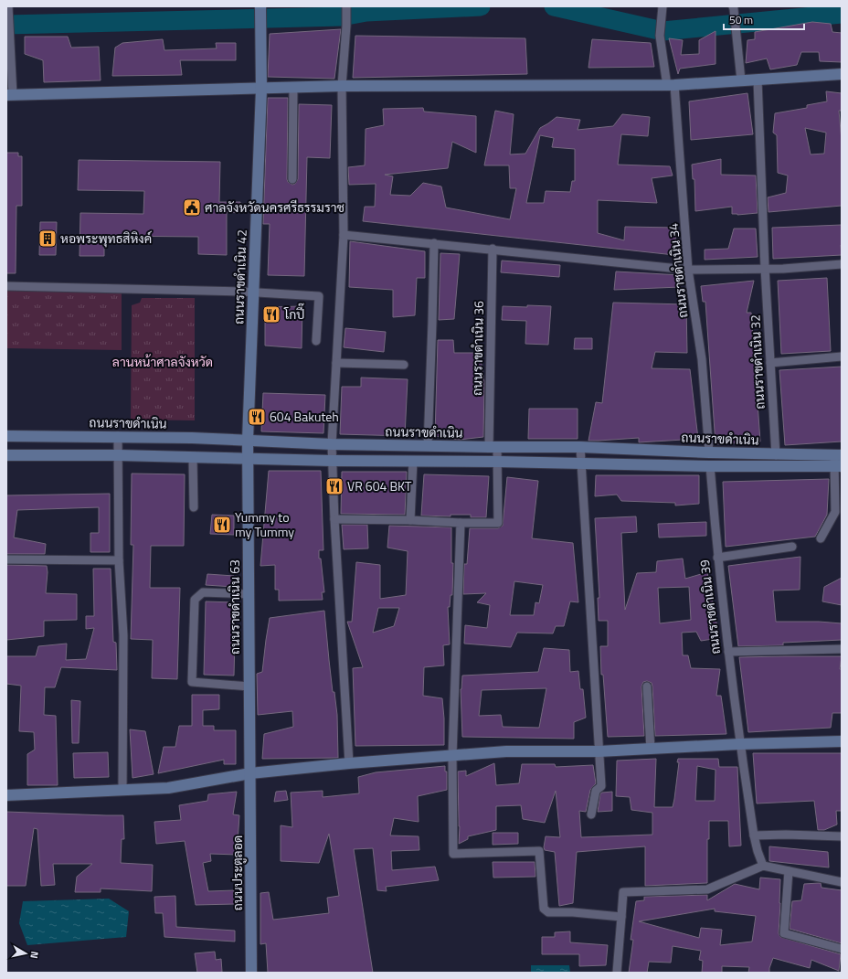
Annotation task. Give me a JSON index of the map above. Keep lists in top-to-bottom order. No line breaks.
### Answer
{"streets":{"street":["ถนนราชดำเนิน 34","ถนนราขดำเนิน 42","ถนนราขดำเนิน 36","ถนนราขดำเนิน 32","ถนนราขดำเนิน","ถนนราขดำเนิน 63","ถนนราชดำเนิน 39","ถนนประตูลอด"]},"crossings":[["ถนนราชดำเนิน 34","ถนนราขดำเนิน"],["ถนนราขดำเนิน 42","ถนนราขดำเนิน"],["ถนนราขดำเนิน 42","ถนนราขดำเนิน 63"],["ถนนราขดำเนิน 36","ถนนราขดำเนิน"],["ถนนราขดำเนิน 32","ถนนราขดำเนิน"],["ถนนราขดำเนิน","ถนนราขดำเนิน 63"],["ถนนราขดำเนิน","ถนนราชดำเนิน 39"],["ถนนราขดำเนิน 63","ถนนประตูลอด"]],"parks":["ลานหน้าศาลจังหวัด"],"places":{"public building":["ศาลจังหวัดนครศรีธรรมราช"],"building":["หอพระพุทธสิหิงค์"],"restaurant":["โกปี๊","604 Bakuteh","VR 604 BKT","Yummy to my Tummy"]},"scale_bar":"50 m","north":"right"}
